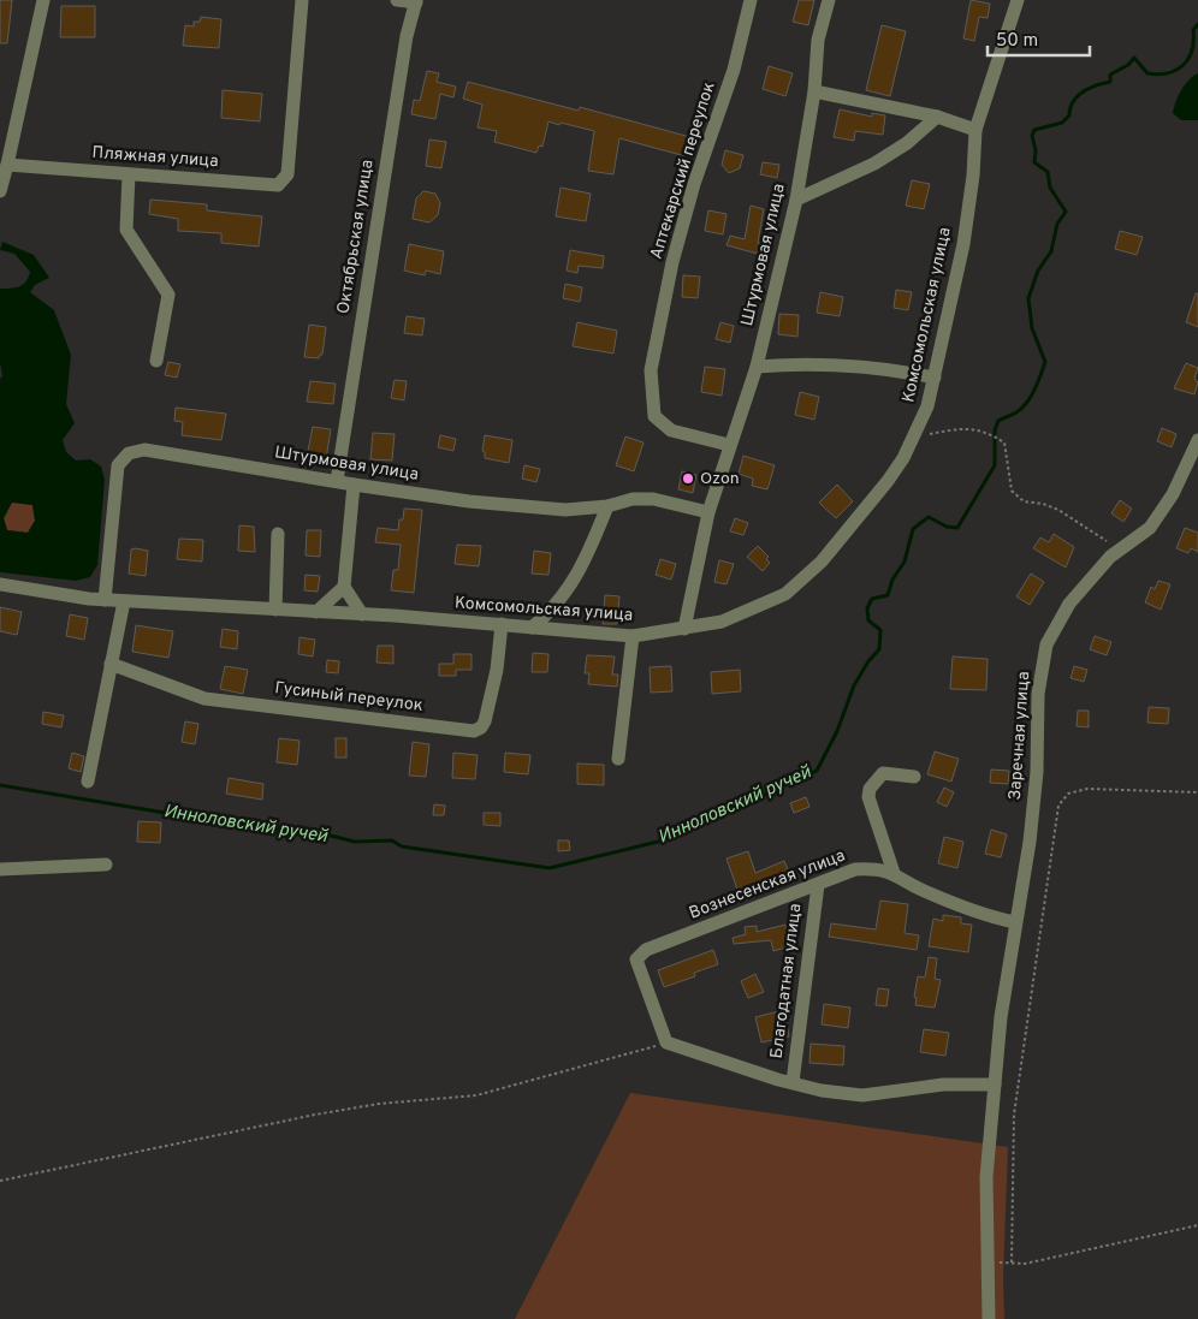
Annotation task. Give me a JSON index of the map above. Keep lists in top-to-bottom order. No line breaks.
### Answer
{"streets":{"street":["Пляжная улица","Аптекарский переулок","Октябрьская улица","Штурмовая улица","Комсомольская улица","Гусиный переулок","Заречная улица","Вознесенская улица","Благодатная улица"]},"crossings":[["Аптекарский переулок","Штурмовая улица"],["Октябрьская улица","Штурмовая улица"],["Штурмовая улица","Комсомольская улица"],["Комсомольская улица","Гусиный переулок"],["Заречная улица","Вознесенская улица"],["Вознесенская улица","Благодатная улица"]],"water":["Инноловский ручей"],"places":["Ozon"],"scale_bar":"50 m"}
